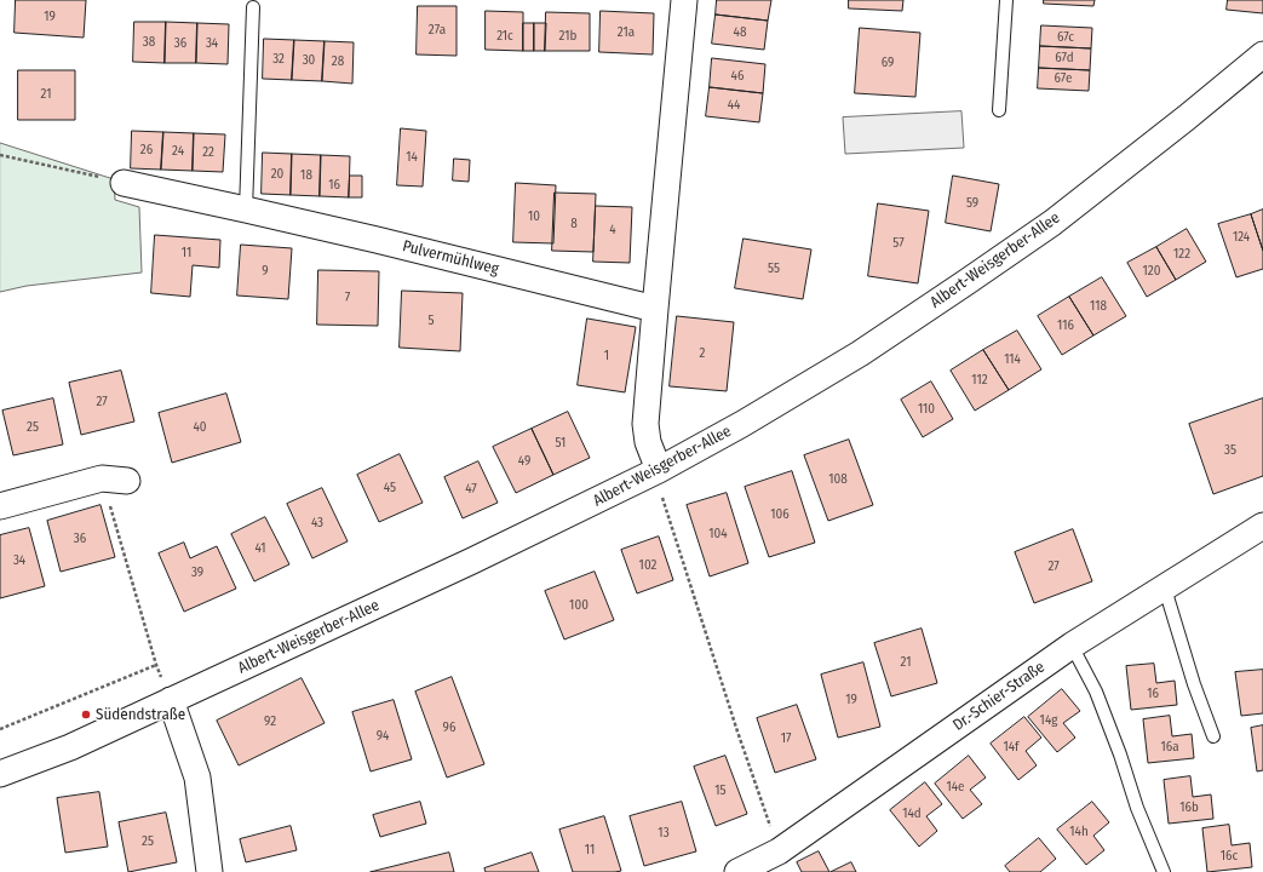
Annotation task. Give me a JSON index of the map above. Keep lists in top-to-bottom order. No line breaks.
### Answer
{"streets":{"street":["Pulvermühlweg","Albert-Weisgerber-Allee","Dr.-Schier-Straße"]},"places":["Südendstraße"],"house_numbers":["19","27a","21a","48","21c","21b","67c","38","36","34","67d","32","30","28","69","46","67e","21","44","26","24","22","14","20","18","16","59","10","8","4","124","57","11","122","55","9","120","7","118","5","116","2","1","114","112","27","110","25","40","51","35","49","108","45","47","106","43","104","36","41","34","102","27","39","100","21","16","19","14g","92","96","94","17","14f","16a","14e","15","16b","14d","14h","13","25","11","16c"]}
